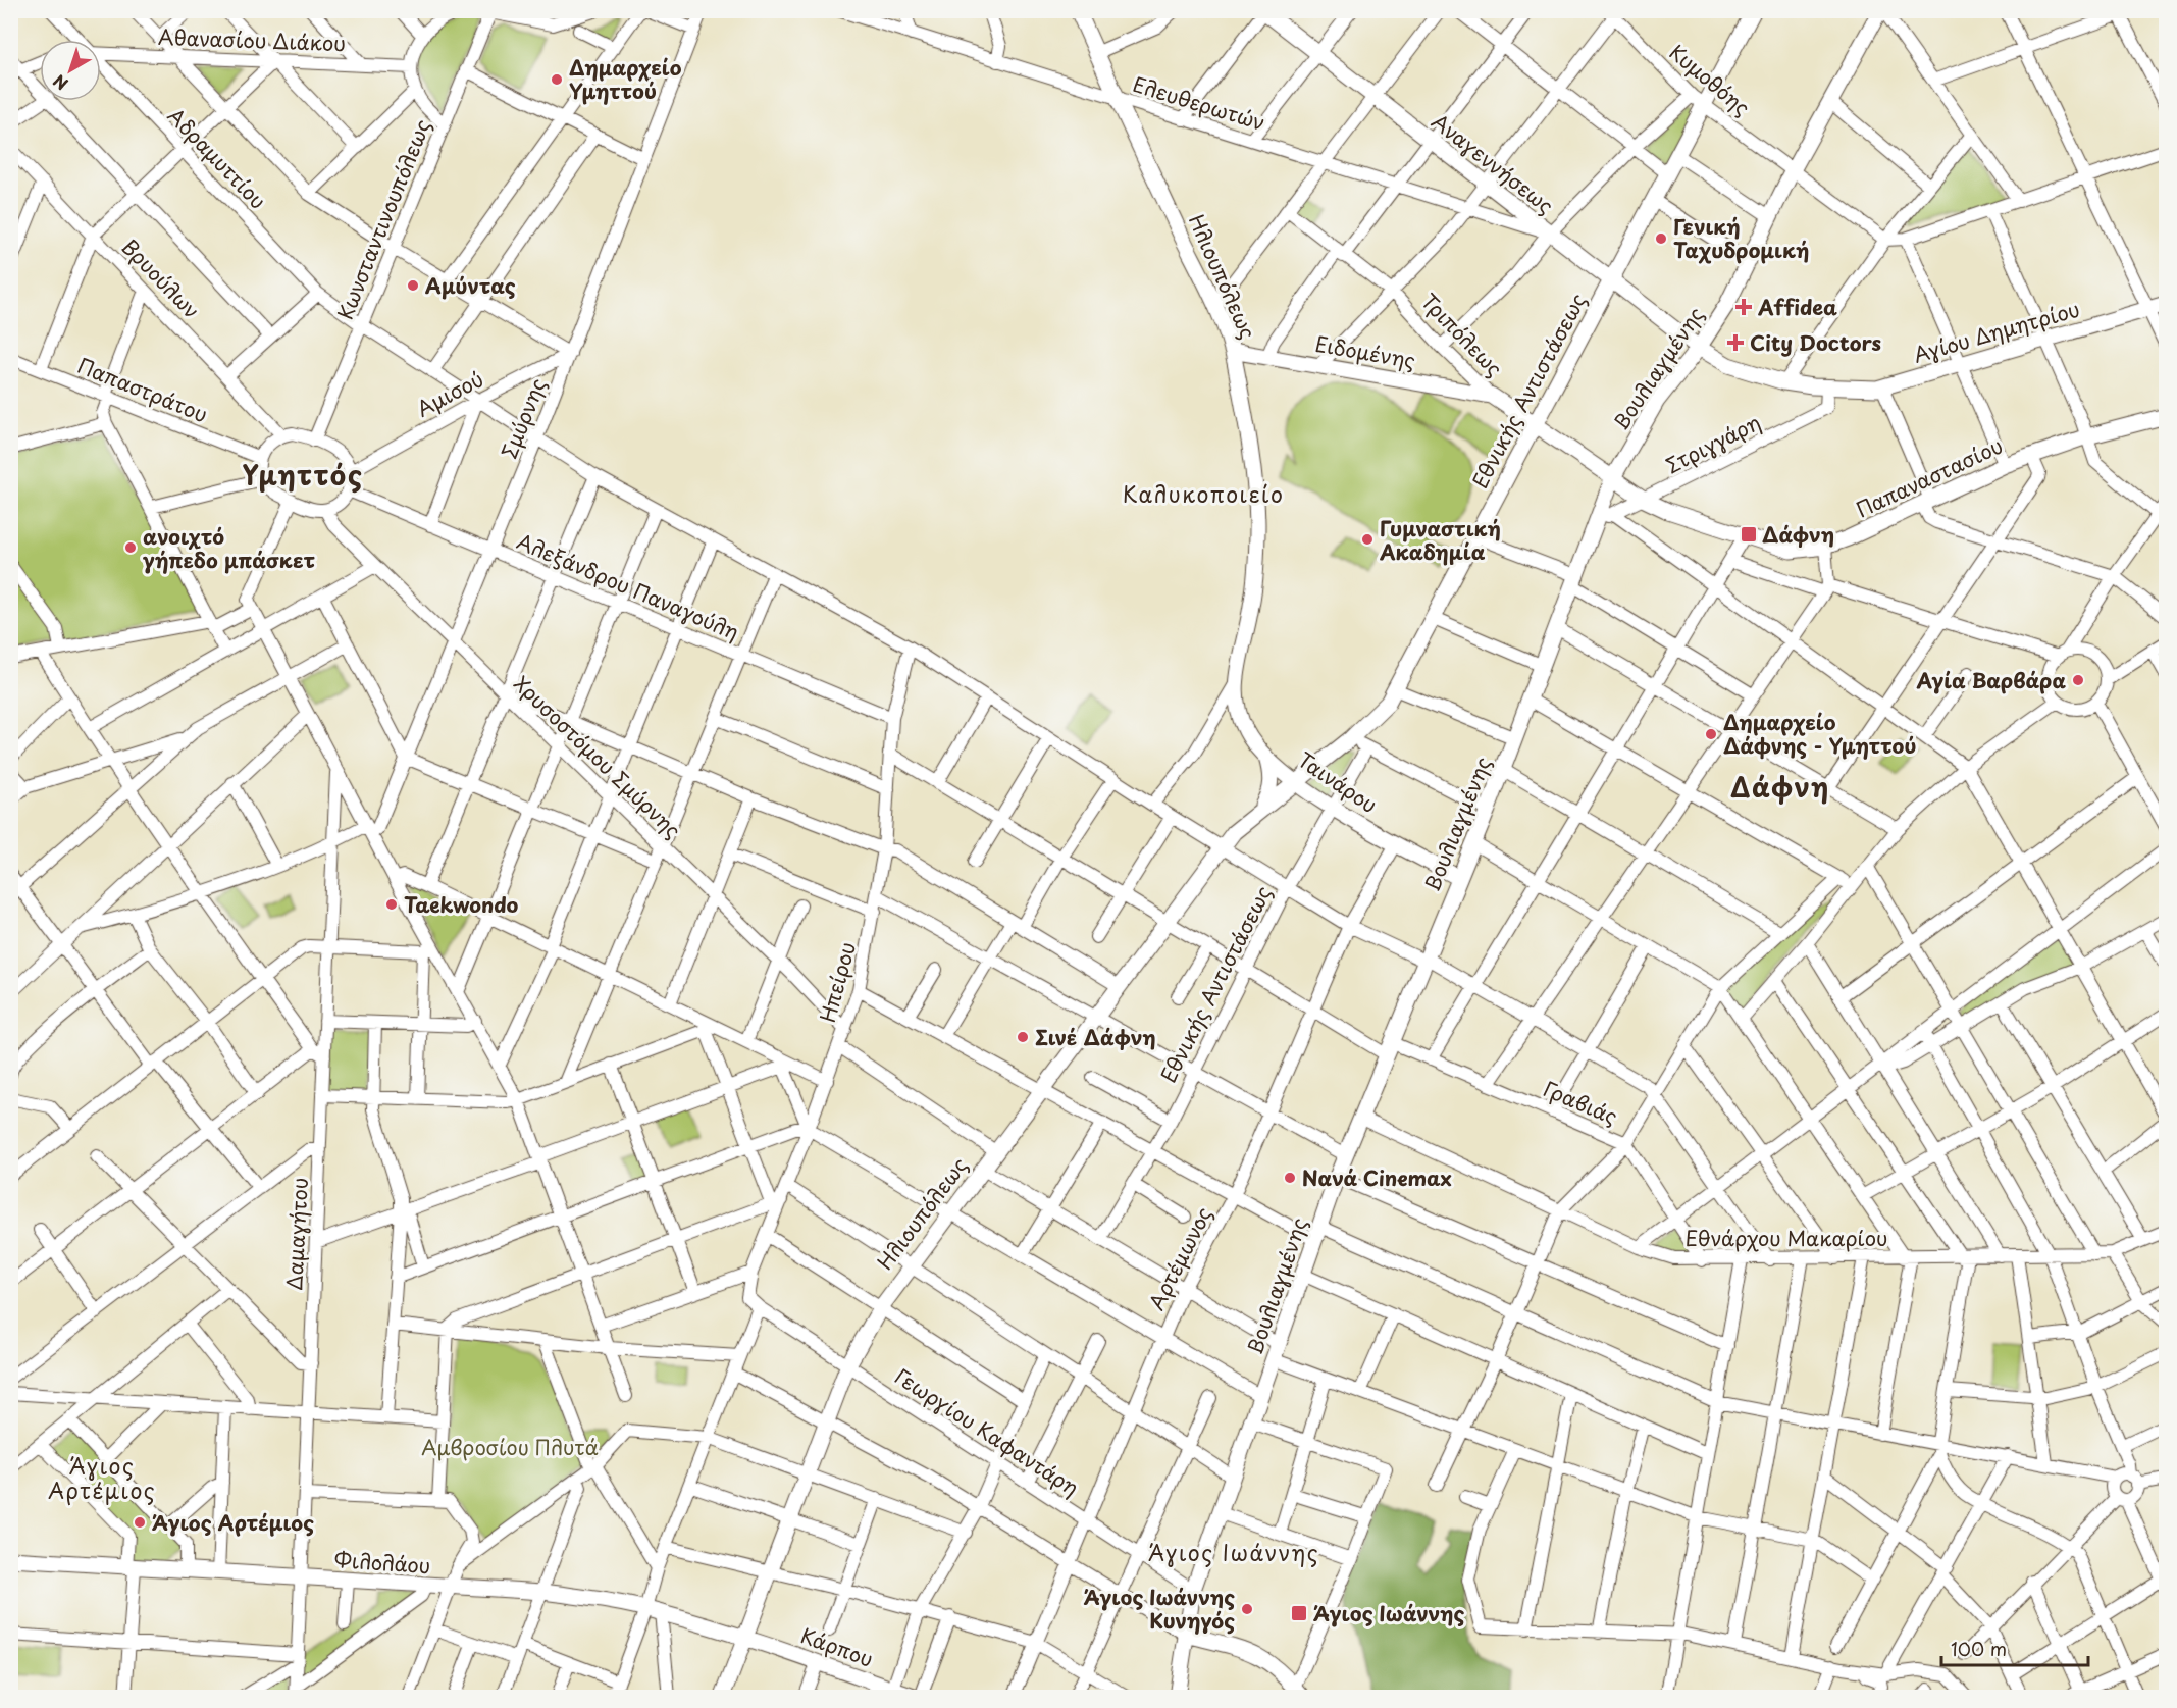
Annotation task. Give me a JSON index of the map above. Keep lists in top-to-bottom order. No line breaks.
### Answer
{"streets":{"main road":["Αναγεννήσεως","Ηλιουπόλεως","Αγίου Δημητρίου","Τριπόλεως","Ειδομένης","Βουλιαγμένης","Εθνικής Αντιστάσεως","Παπαναστασίου","Ταινάρου","Φιλολάου","Κάρπου"],"street":["Αθανασίου Διάκου","Κυμοθόης","Ελευθερωτών","Αδραμυττίου","Κωνσταντινουπόλεως","Βρυούλων","Παπαστράτου","Αμισού","Σμύρνης","Στριγγάρη","Αλεξάνδρου Παναγούλη","Χρυσοστόμου Σμύρνης","Ηπείρου","Γραβιάς","Δαμαγήτου","Εθνάρχου Μακαρίου","Αρτέμωνος","Γεωργίου Καφαντάρη"]},"crossings":[["Κυμοθόης","Βουλιαγμένης"],["Κυμοθόης","Εθνικής Αντιστάσεως"],["Ελευθερωτών","Αναγεννήσεως"],["Ελευθερωτών","Ηλιουπόλεως"],["Αδραμυττίου","Κωνσταντινουπόλεως"],["Αδραμυττίου","Ηλιουπόλεως"],["Αδραμυττίου","Βουλιαγμένης"],["Αδραμυττίου","Εθνικής Αντιστάσεως"],["Αδραμυττίου","Αμισού"],["Αδραμυττίου","Σμύρνης"],["Αδραμυττίου","Ηπείρου"],["Αδραμυττίου","Αρτέμωνος"],["Αναγεννήσεως","Αγίου Δημητρίου"],["Αναγεννήσεως","Βουλιαγμένης"],["Αναγεννήσεως","Εθνικής Αντιστάσεως"],["Κωνσταντινουπόλεως","Βρυούλων"],["Κωνσταντινουπόλεως","Παπαστράτου"],["Κωνσταντινουπόλεως","Αμισού"],["Κωνσταντινουπόλεως","Αλεξάνδρου Παναγούλη"],["Κωνσταντινουπόλεως","Χρυσοστόμου Σμύρνης"],["Ηλιουπόλεως","Ειδομένης"],["Ηλιουπόλεως","Εθνικής Αντιστάσεως"],["Ηλιουπόλεως","Ταινάρου"],["Ηλιουπόλεως","Γραβιάς"],["Ηλιουπόλεως","Γεωργίου Καφαντάρη"],["Ηλιουπόλεως","Φιλολάου"],["Ηλιουπόλεως","Κάρπου"],["Βρυούλων","Παπαστράτου"],["Βρυούλων","Αμισού"],["Βρυούλων","Αλεξάνδρου Παναγούλη"],["Βρυούλων","Χρυσοστόμου Σμύρνης"],["Αγίου Δημητρίου","Βουλιαγμένης"],["Αγίου Δημητρίου","Στριγγάρη"],["Τριπόλεως","Ειδομένης"],["Τριπόλεως","Βουλιαγμένης"],["Τριπόλεως","Εθνικής Αντιστάσεως"],["Τριπόλεως","Παπαναστασίου"],["Βουλιαγμένης","Στριγγάρη"],["Βουλιαγμένης","Παπαναστασίου"],["Βουλιαγμένης","Ταινάρου"],["Βουλιαγμένης","Γραβιάς"],["Βουλιαγμένης","Εθνάρχου Μακαρίου"],["Βουλιαγμένης","Γεωργίου Καφαντάρη"],["Παπαστράτου","Αμισού"],["Παπαστράτου","Αλεξάνδρου Παναγούλη"],["Παπαστράτου","Χρυσοστόμου Σμύρνης"],["Εθνικής Αντιστάσεως","Ταινάρου"],["Εθνικής Αντιστάσεως","Γραβιάς"],["Αμισού","Σμύρνης"],["Αμισού","Αλεξάνδρου Παναγούλη"],["Αμισού","Χρυσοστόμου Σμύρνης"],["Σμύρνης","Αλεξάνδρου Παναγούλη"],["Σμύρνης","Χρυσοστόμου Σμύρνης"],["Στριγγάρη","Παπαναστασίου"],["Αλεξάνδρου Παναγούλη","Χρυσοστόμου Σμύρνης"],["Αλεξάνδρου Παναγούλη","Ηπείρου"],["Χρυσοστόμου Σμύρνης","Ηπείρου"],["Ταινάρου","Αρτέμωνος"],["Ηπείρου","Γραβιάς"],["Ηπείρου","Γεωργίου Καφαντάρη"],["Γραβιάς","Εθνάρχου Μακαρίου"],["Γραβιάς","Αρτέμωνος"],["Δαμαγήτου","Φιλολάου"],["Αρτέμωνος","Γεωργίου Καφαντάρη"],["Φιλολάου","Κάρπου"]],"districts":["Υμηττός","Καλυκοποιείο","Δάφνη","Άγιος Αρτέμιος","Άγιος Ιωάννης"],"parks":["Αμβροσίου Πλυτά"],"places":{"other":["Δημαρχείο Υμηττού","Γενική Ταχυδρομική","Αμύντας","Γυμναστική Ακαδημία","ανοιχτό γήπεδο μπάσκετ","Αγία Βαρβάρα","Δημαρχείο Δάφνης - Υμηττού","Taekwondo","Σινέ Δάφνη","Νανά Cinemax","Άγιος Αρτέμιος","Άγιος Ιωάννης Κυνηγός"],"health":["Affidea","City Doctors"],"transit":["Δάφνη","Άγιος Ιωάννης"]},"scale_bar":"100 m","north":"bottom left"}
